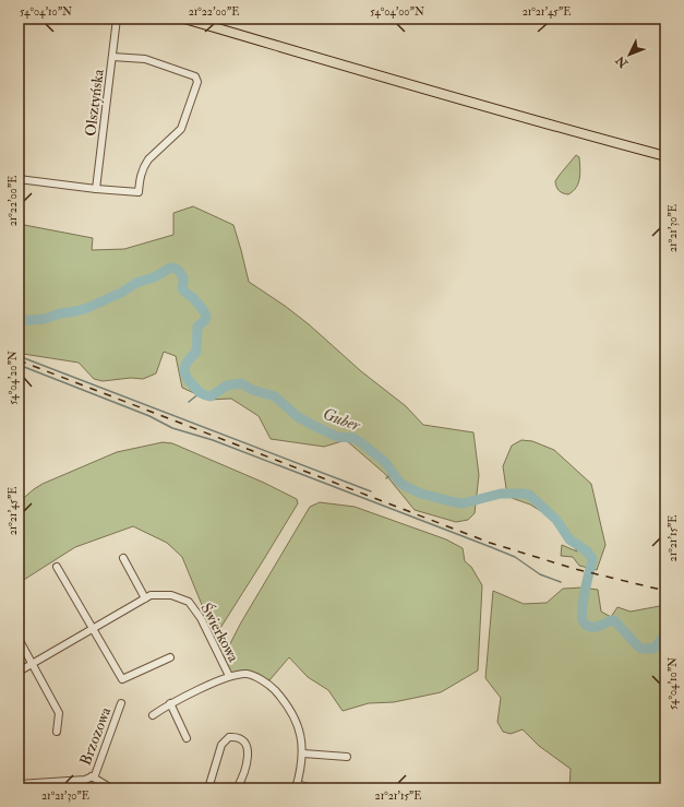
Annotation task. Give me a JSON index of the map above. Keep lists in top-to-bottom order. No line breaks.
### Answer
{"streets":{"street":["Olsztyńska","Świerkowa","Brzozowa"]},"water":["Guber"],"north":"bottom left","coordinates":["54°04'10\"N","21°22'00\"E","54°04'00\"N","21°21'45\"E","21°21'30\"E","54°04'20\"N","21°21'15\"E"]}
